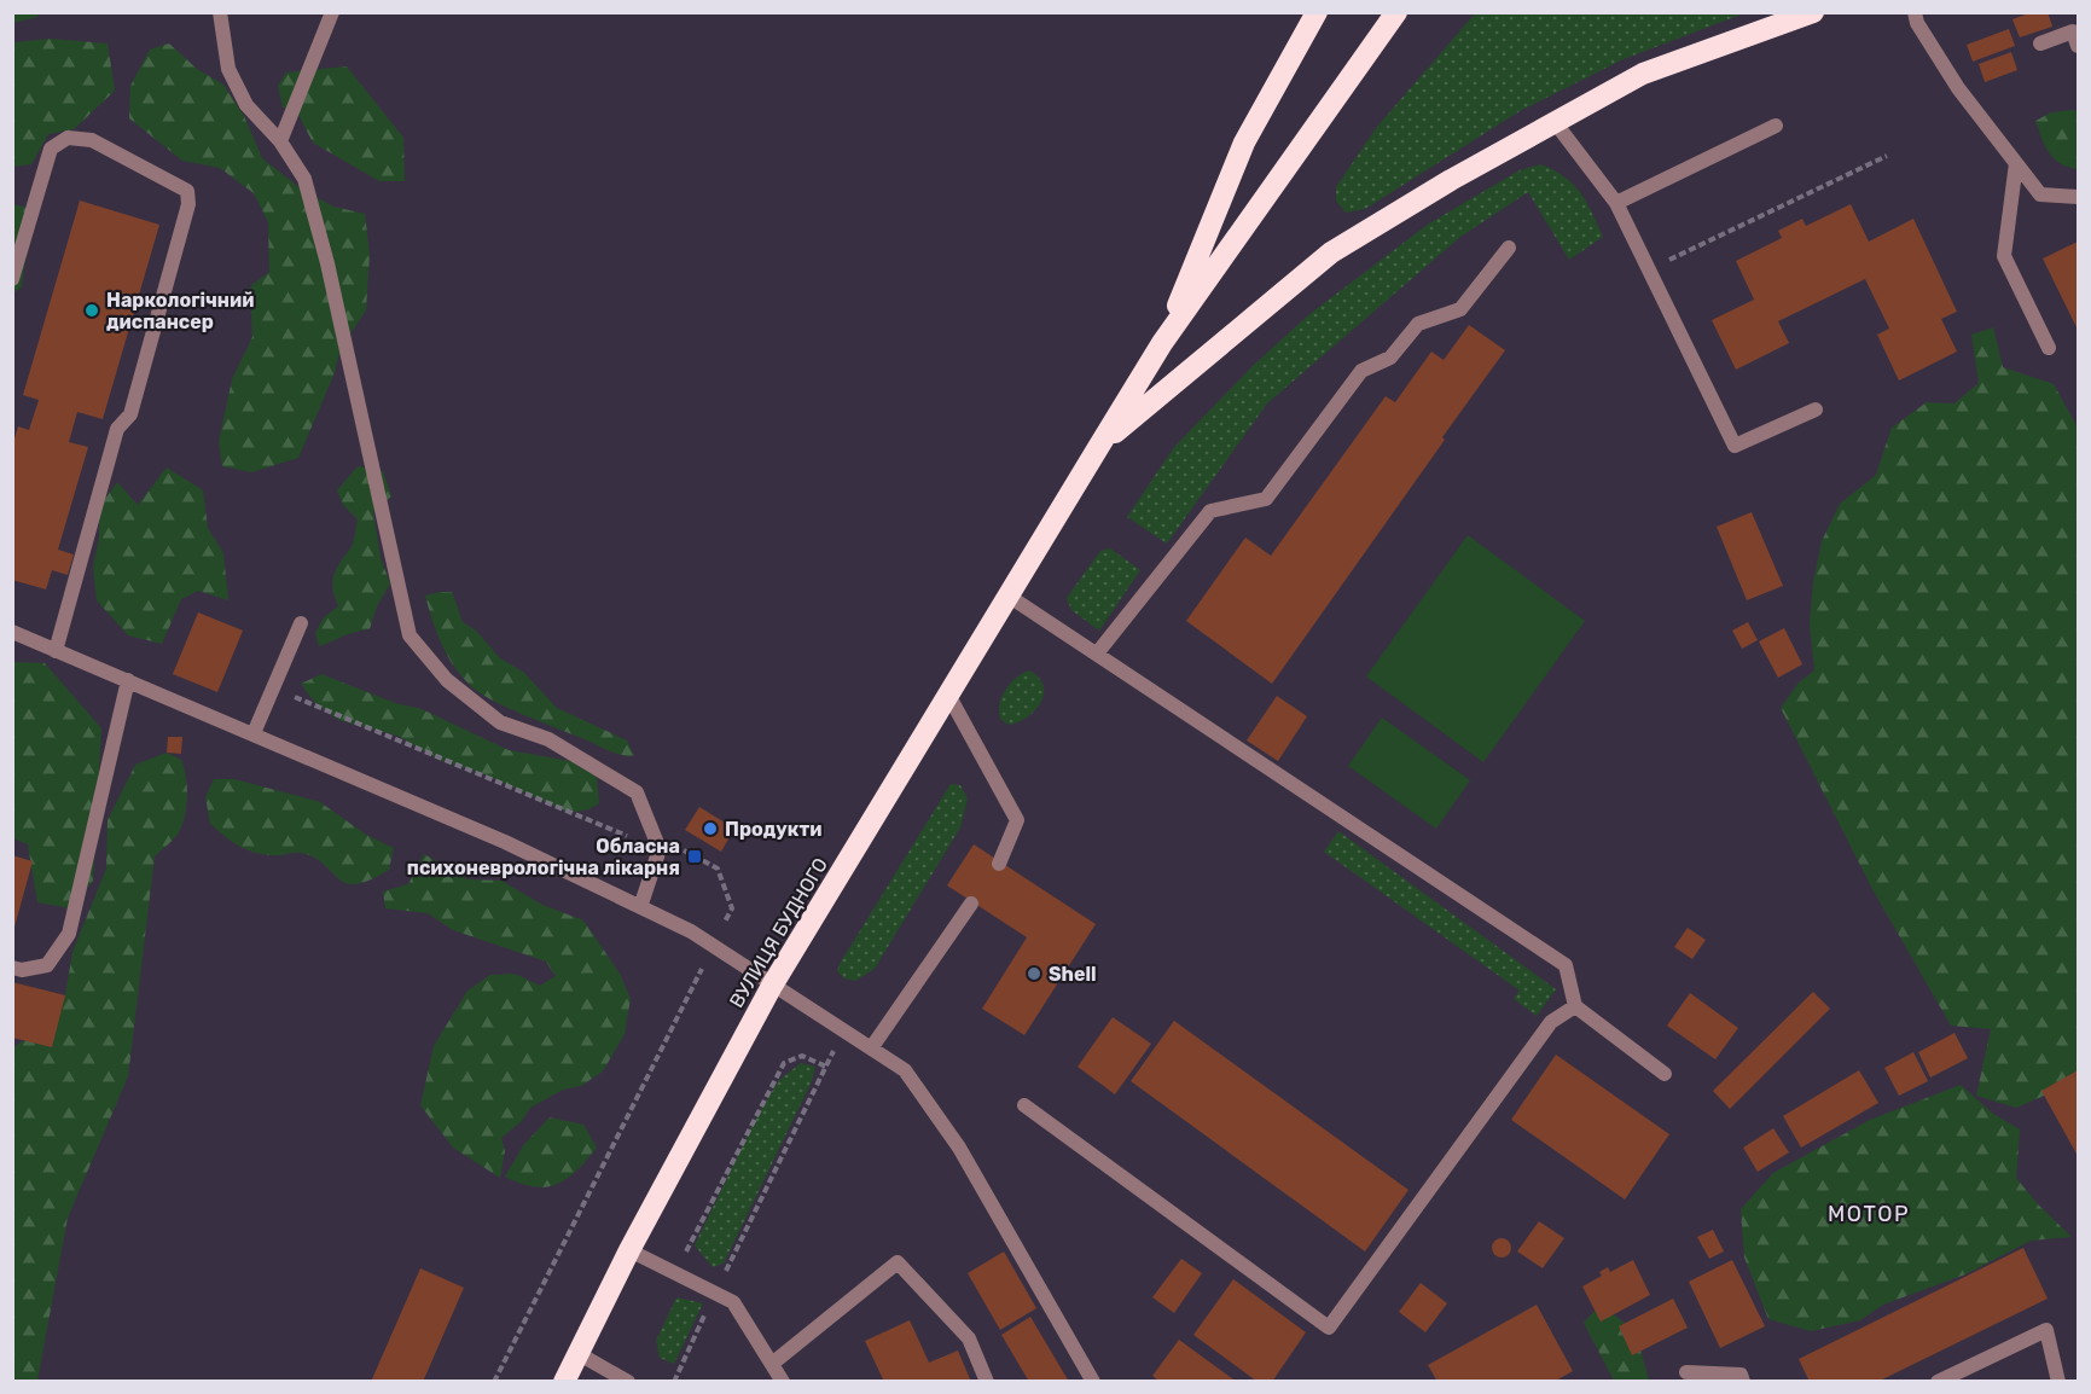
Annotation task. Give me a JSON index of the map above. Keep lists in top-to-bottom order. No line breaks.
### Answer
{"streets":{"highway":["ВУЛИЦЯ БУДНОГО"]},"districts":["МОТОР"],"places":{"other":["Наркологічний диспансер","Продукти","Shell"],"transit":["Обласна психоневрологічна лікарня"]}}
